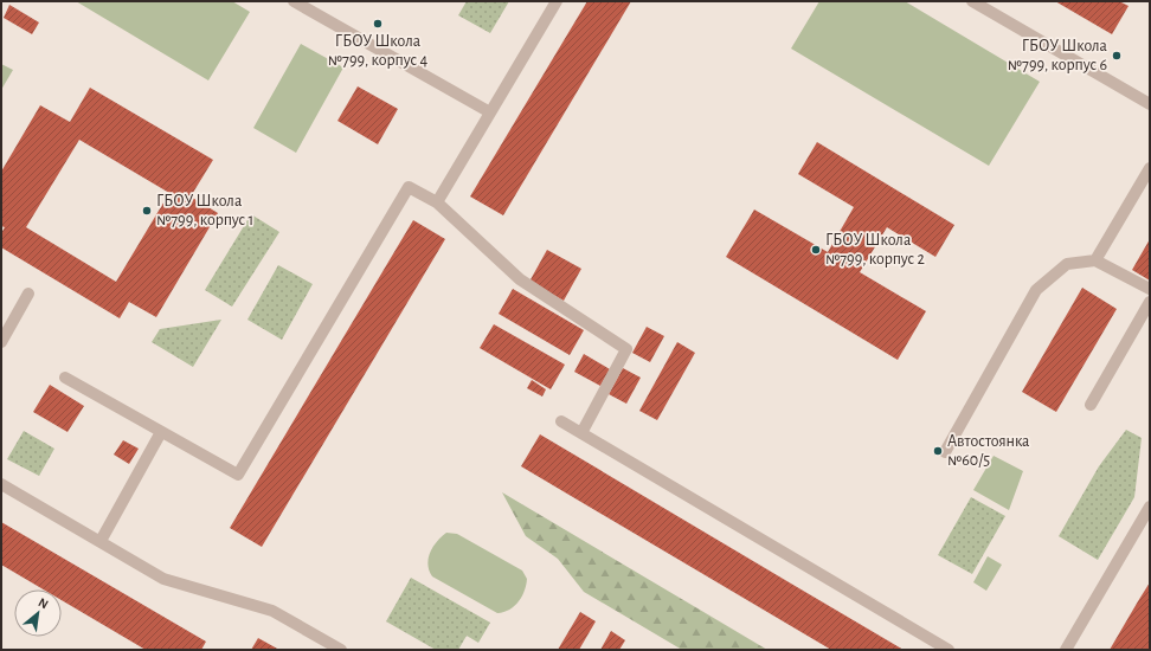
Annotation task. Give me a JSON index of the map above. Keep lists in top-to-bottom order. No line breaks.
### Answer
{"places":["ГБОУ Школа №799, корпус 4","ГБОУ Школа №799, корпус 6","ГБОУ Школа №799, корпус 1","ГБОУ Школа №799, корпус 2","Автостоянка №60/5"],"north":"top right"}
